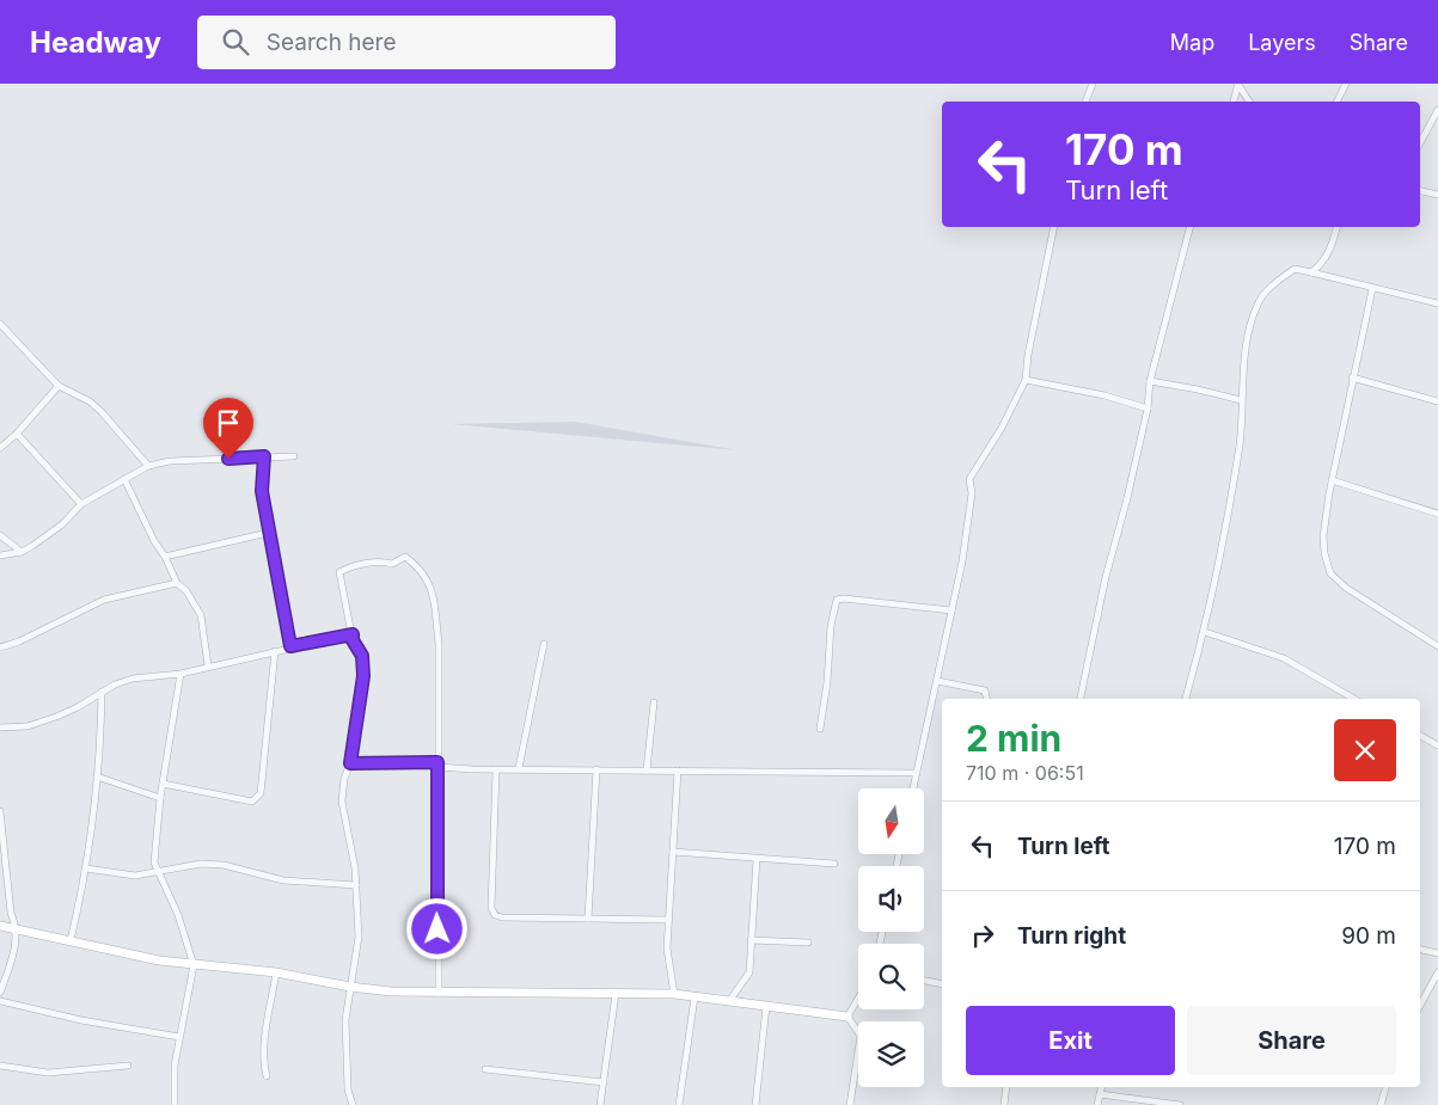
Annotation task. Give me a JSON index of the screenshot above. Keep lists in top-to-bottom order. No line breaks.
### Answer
{"north":"bottom","page":{"header":"Headway","search":"Search here","nav":["Map","Layers","Share"],"turn":["170 m","Turn left"],"heading":["2 min","710 m · 06:51"],"list":[{"name":"Turn left","value":"170 m"},{"name":"Turn right","value":"90 m"}],"buttons":["Exit","Share"]}}
